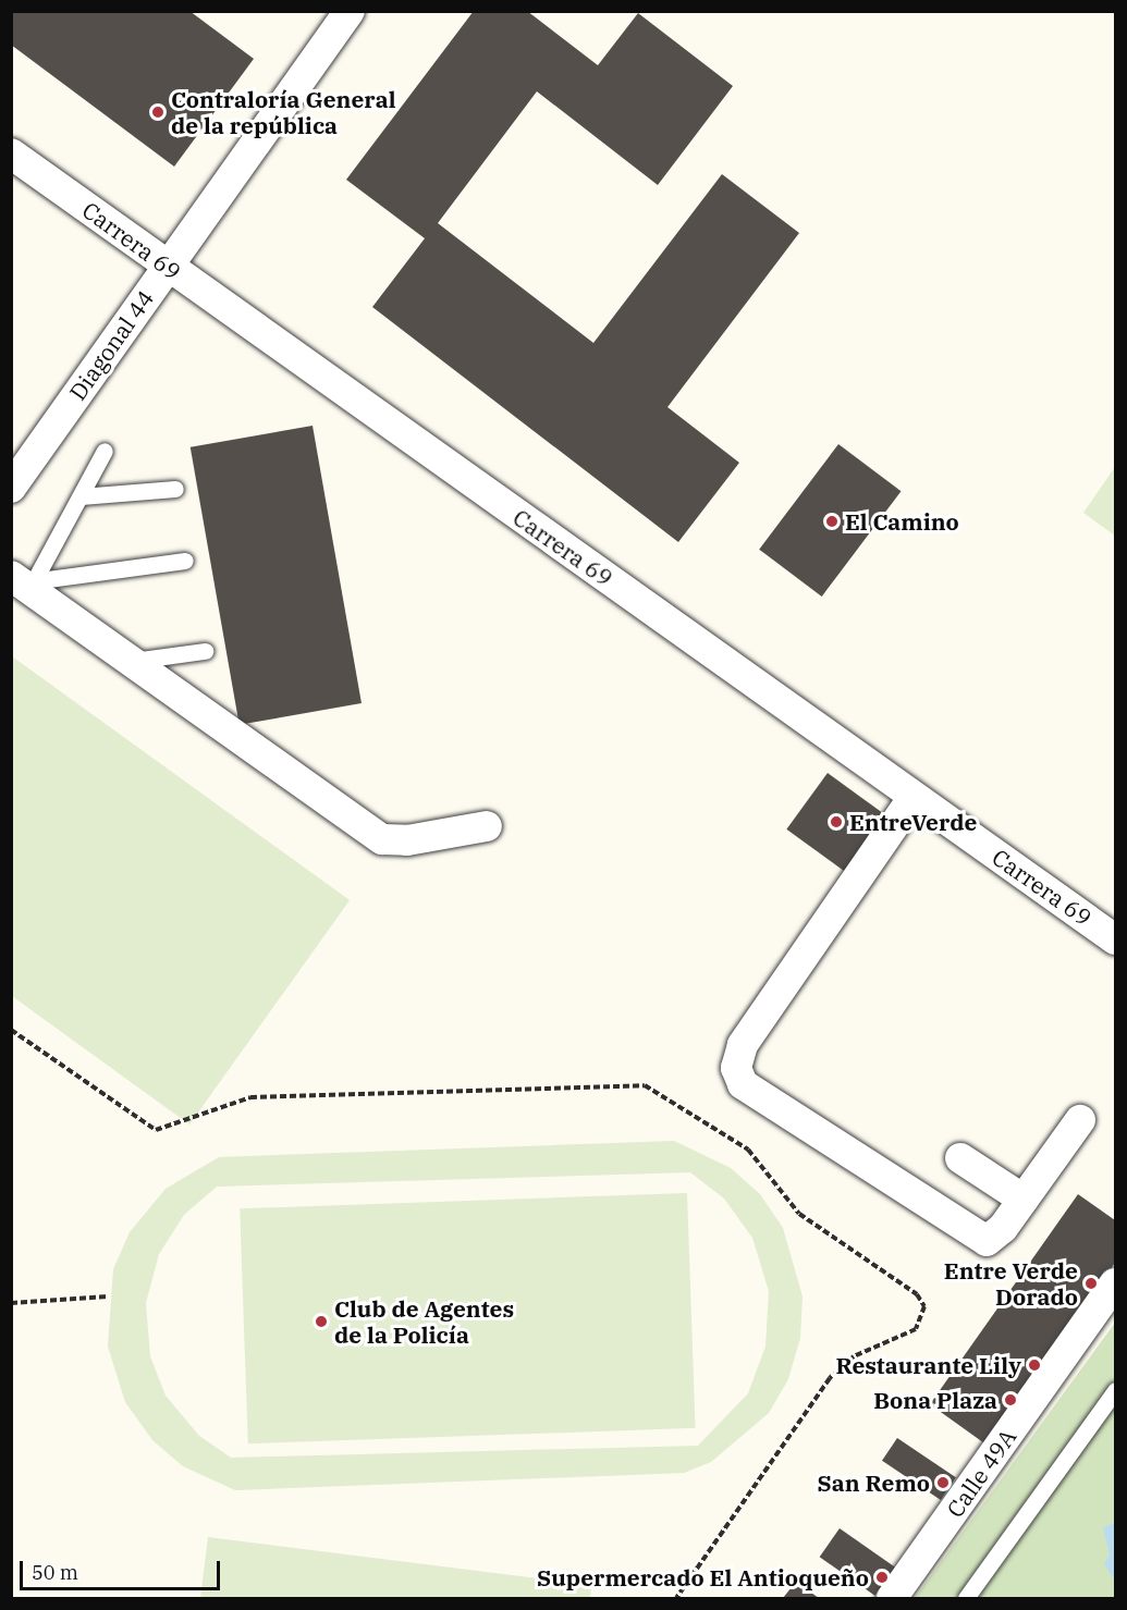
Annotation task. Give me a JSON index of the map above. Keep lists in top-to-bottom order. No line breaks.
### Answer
{"streets":{"street":["Carrera 69","Diagonal 44","Calle 49A"]},"crossings":[["Carrera 69","Diagonal 44"]],"places":["Contraloría General de la república","El Camino","EntreVerde","Entre Verde Dorado","Club de Agentes de la Policía","Restaurante Lily","Bona Plaza","San Remo","Supermercado El Antioqueño"],"scale_bar":"50 m"}
